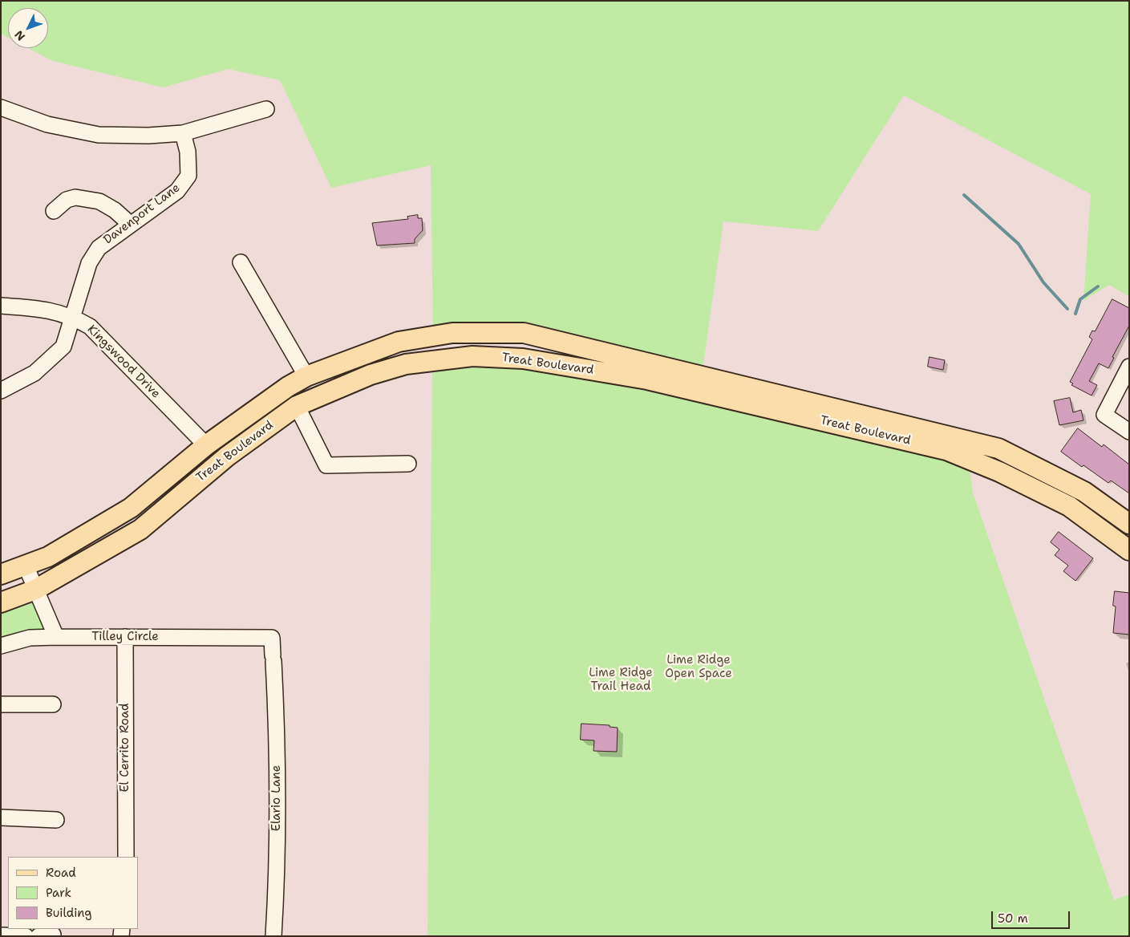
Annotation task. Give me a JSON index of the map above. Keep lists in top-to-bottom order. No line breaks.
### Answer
{"streets":{"main road":["Treat Boulevard"],"street":["Davenport Lane","Kingswood Drive","Tilley Circle","El Cerrito Road","Elario Lane"]},"crossings":[["Davenport Lane","Kingswood Drive"],["Kingswood Drive","Treat Boulevard"],["Tilley Circle","El Cerrito Road"],["Tilley Circle","Elario Lane"]],"parks":["Lime Ridge Open Space","Lime Ridge Trail Head"],"legend":["Road","Park","Building"],"scale_bar":"50 m","north":"bottom left"}
